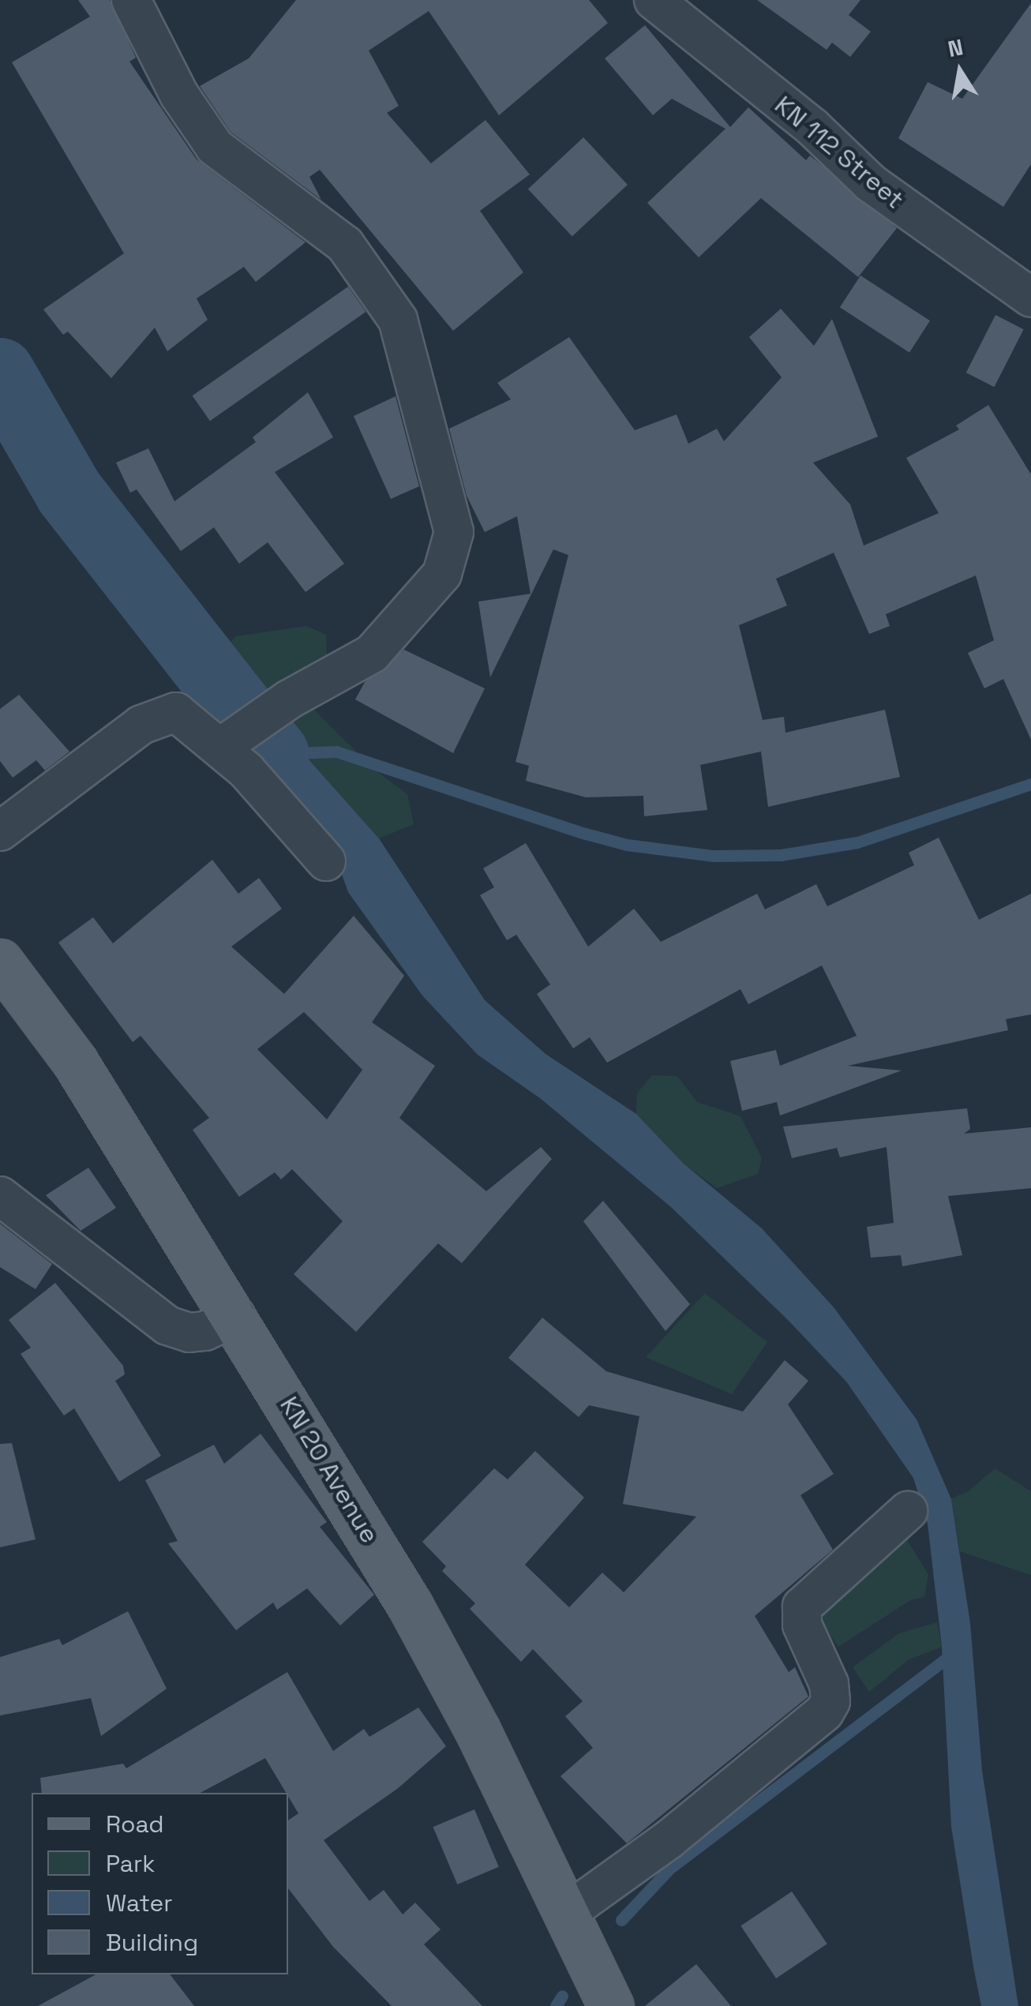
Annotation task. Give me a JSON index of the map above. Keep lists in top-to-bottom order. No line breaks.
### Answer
{"streets":{"main road":["KN 20 Avenue"],"street":["KN 112 Street"]},"legend":["Road","Park","Water","Building"],"north":"top"}
